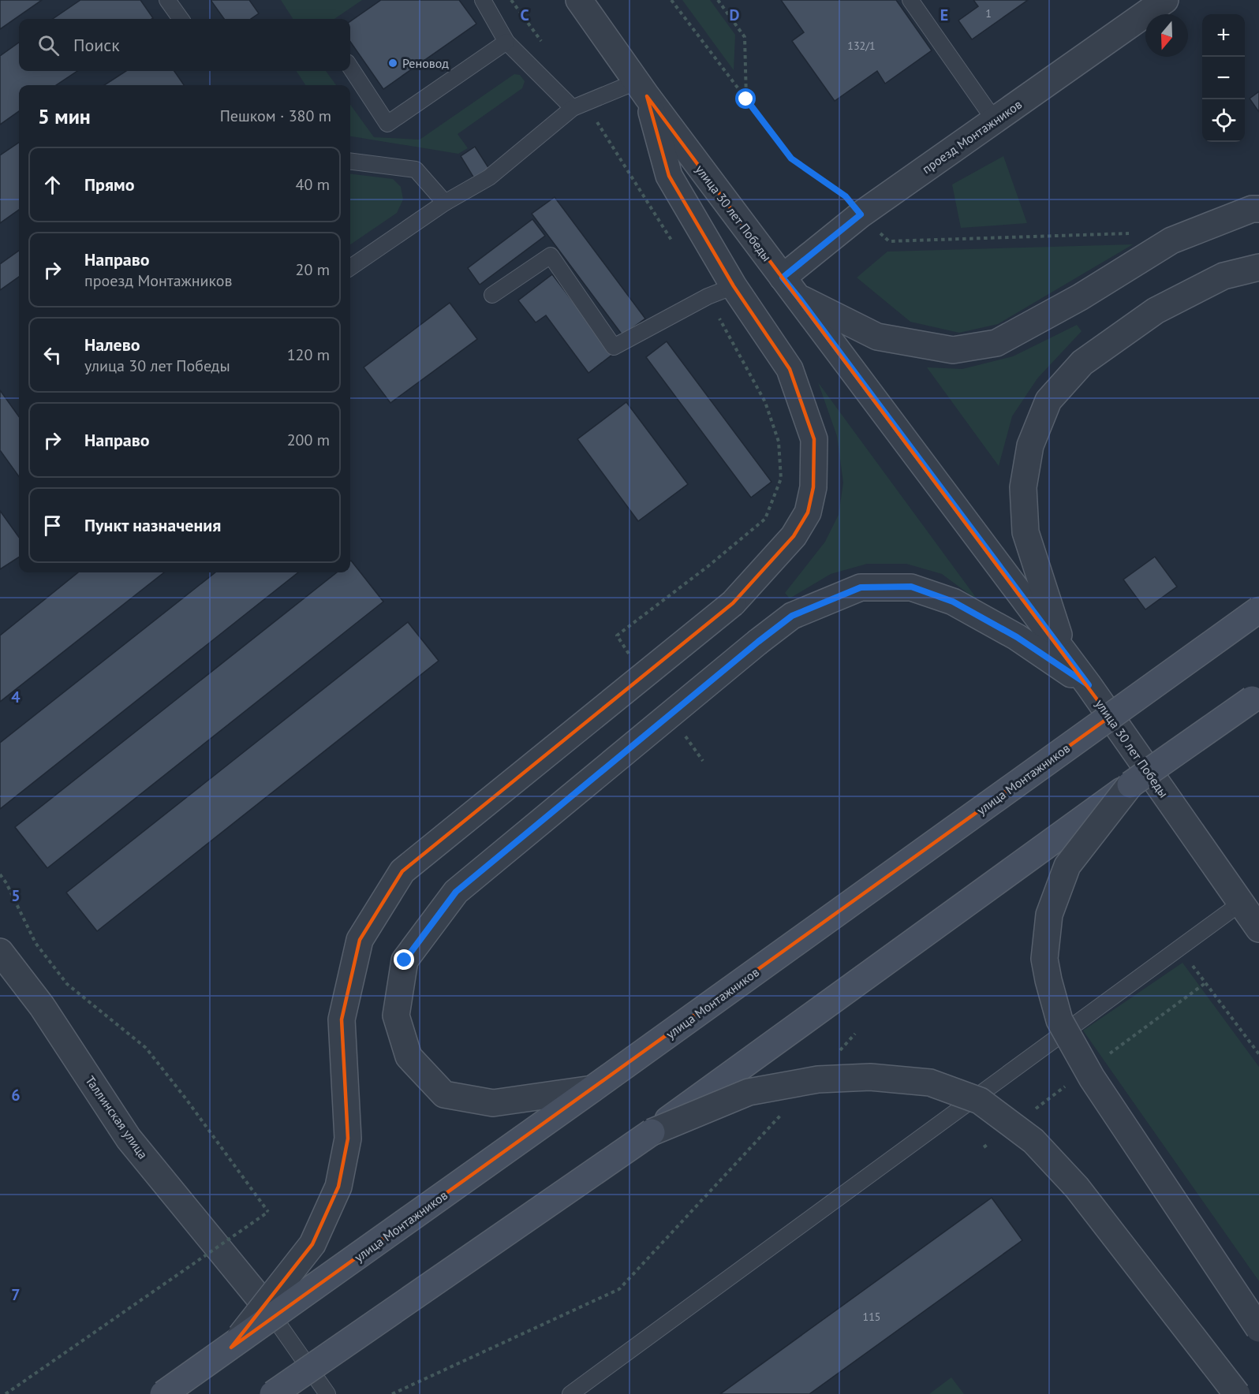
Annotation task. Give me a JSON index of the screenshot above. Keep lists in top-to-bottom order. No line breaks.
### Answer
{"streets":{"main road":["улица Монтажников"],"street":["проезд Монтажников","улица 30 лет Победы","Таллинская улица"]},"crossings":[["проезд Монтажников","улица 30 лет Победы"]],"places":["Реновод"],"house_numbers":["1","132/1","115"],"north":"bottom","page":{"map_buttons":["+","−"],"search":"Поиск","heading":["5 мин","Пешком · 380 m"],"list":[["Прямо","40 m"],["Направо","проезд Монтажников","20 m"],["Налево","улица 30 лет Победы","120 m"],["Направо","200 m"],"Пункт назначения"]},"grid":{"columns":["C","D","E"],"rows":["4","5","6","7"]}}
